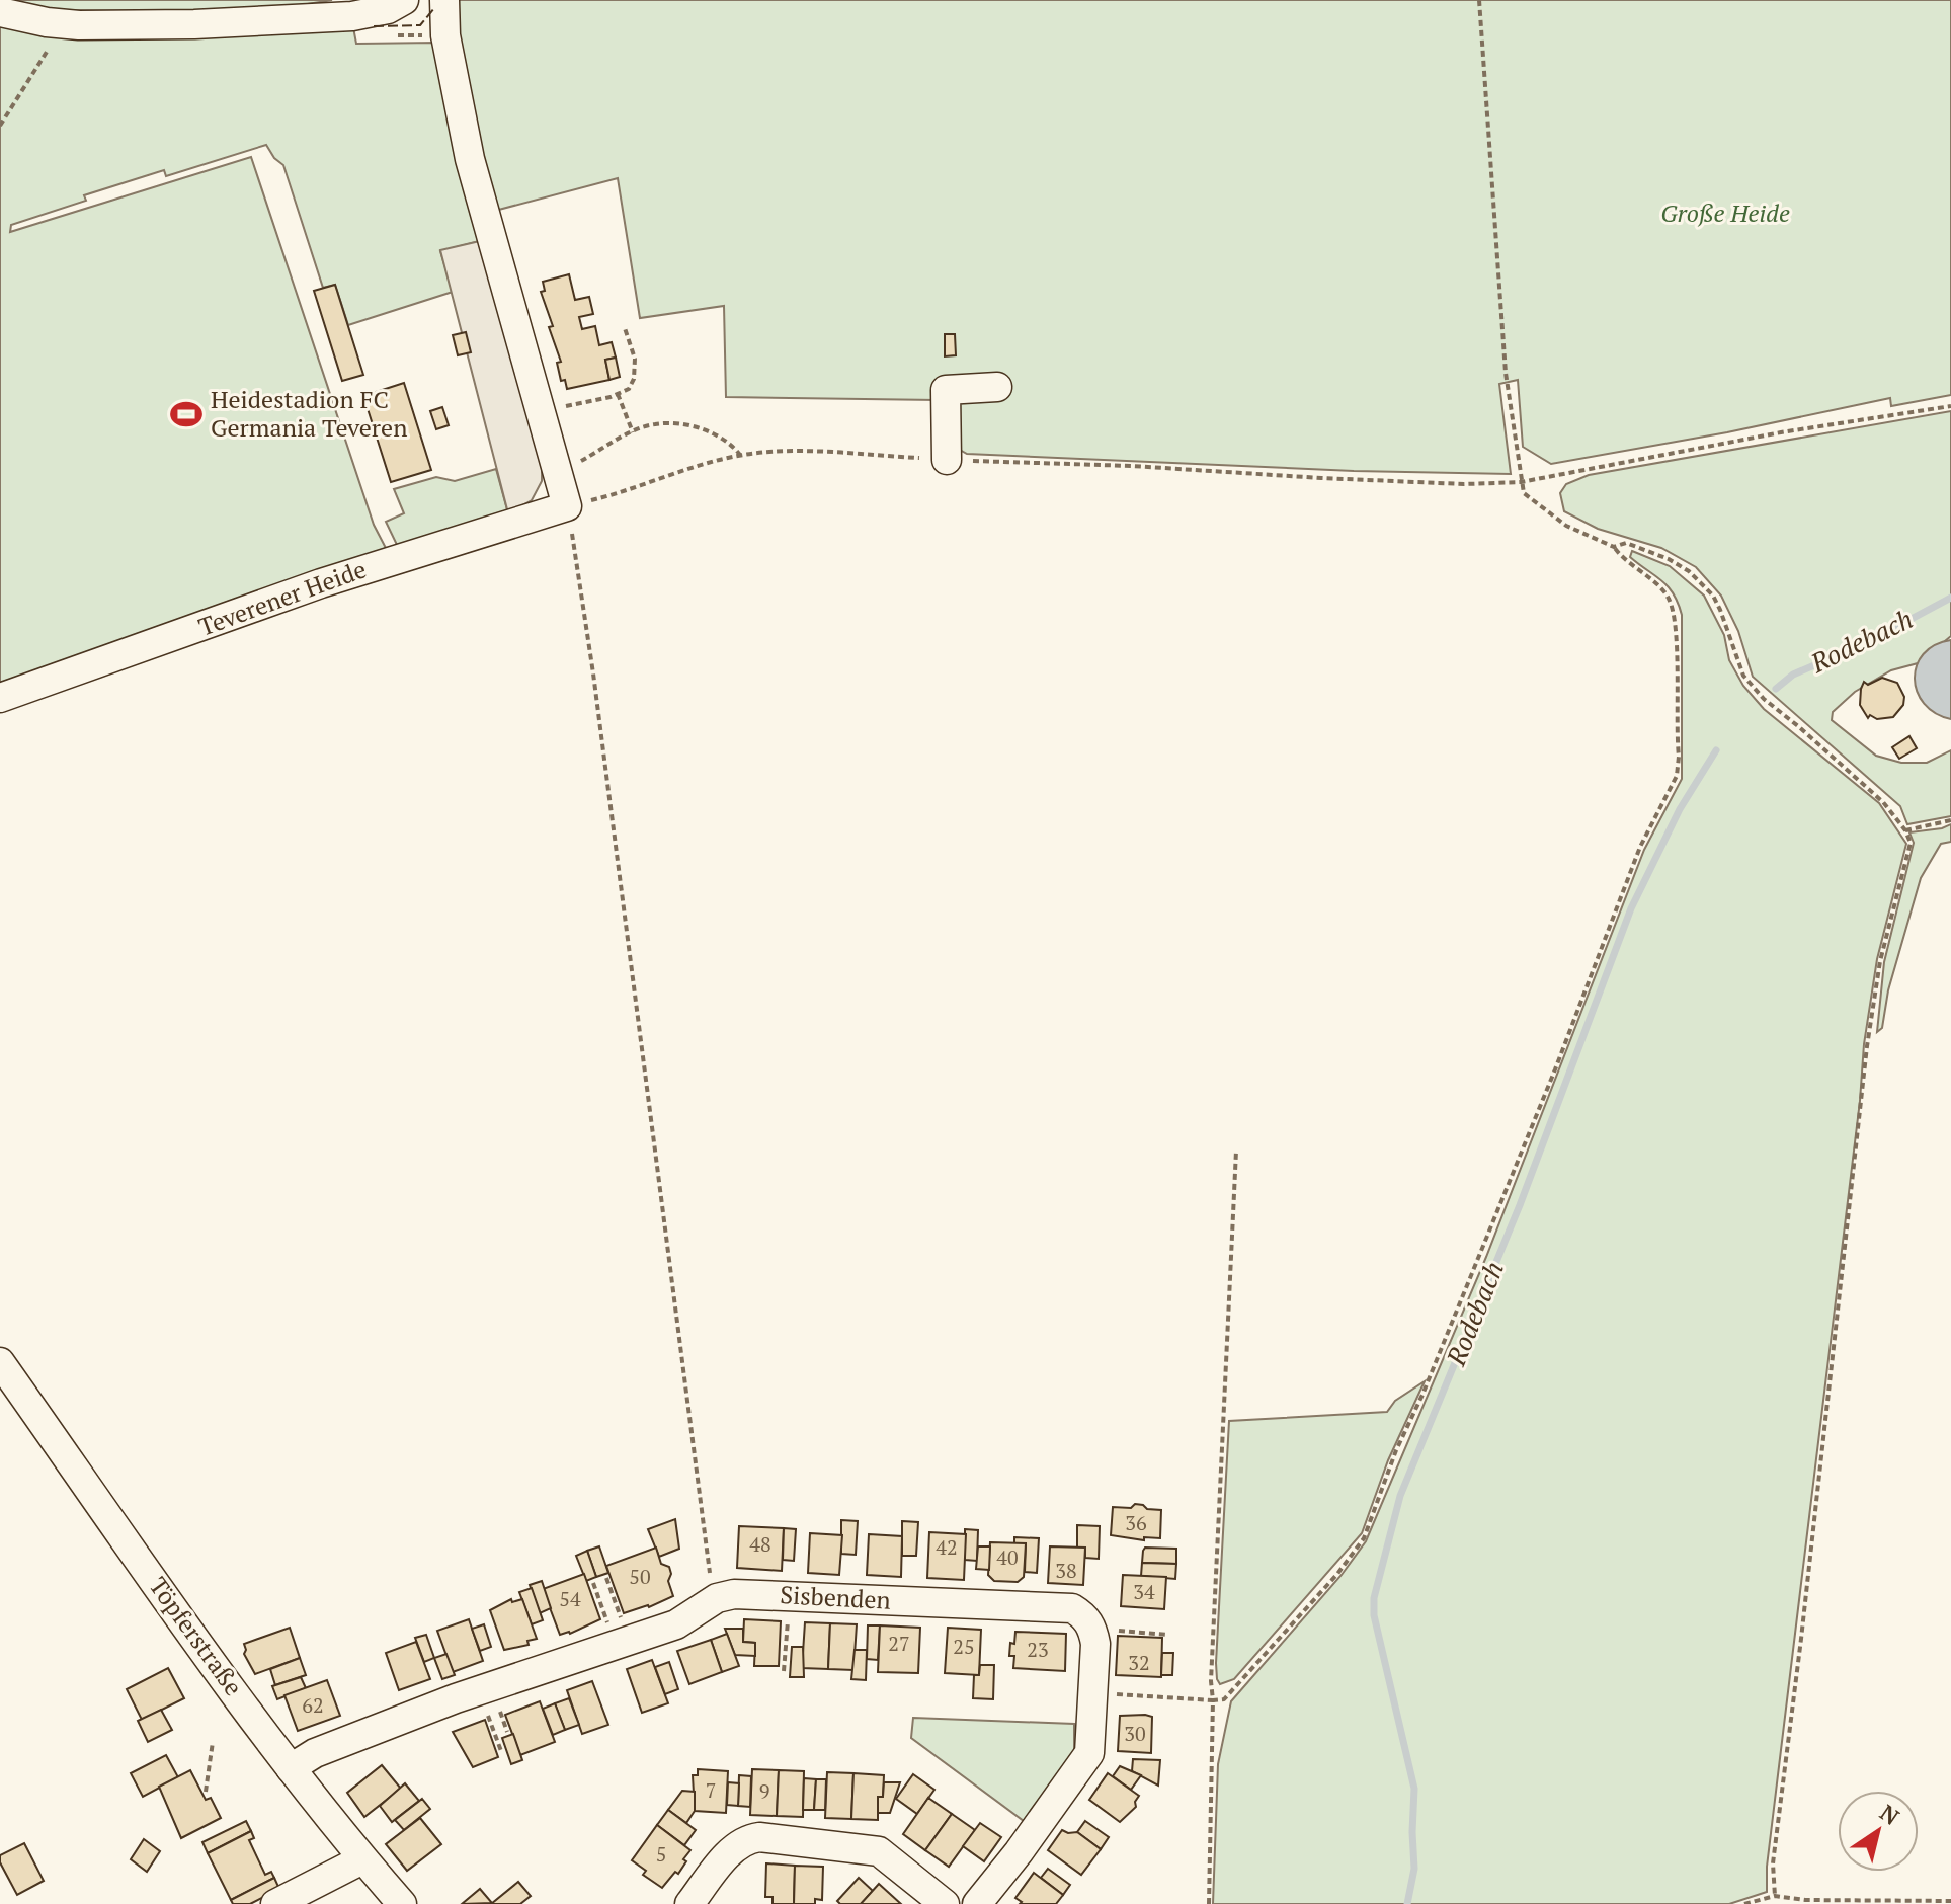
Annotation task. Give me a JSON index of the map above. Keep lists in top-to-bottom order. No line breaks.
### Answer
{"streets":{"street":["Teverener Heide","Sisbenden","Töpferstraße"]},"crossings":[["Sisbenden","Töpferstraße"]],"water":["Rodebach"],"parks":["Große Heide"],"places":{"sports":["Heidestadion FC Germania Teveren"]},"house_numbers":["36","48","42","40","38","50","34","54","27","25","23","32","62","30","7","9","5"],"north":"top right"}
